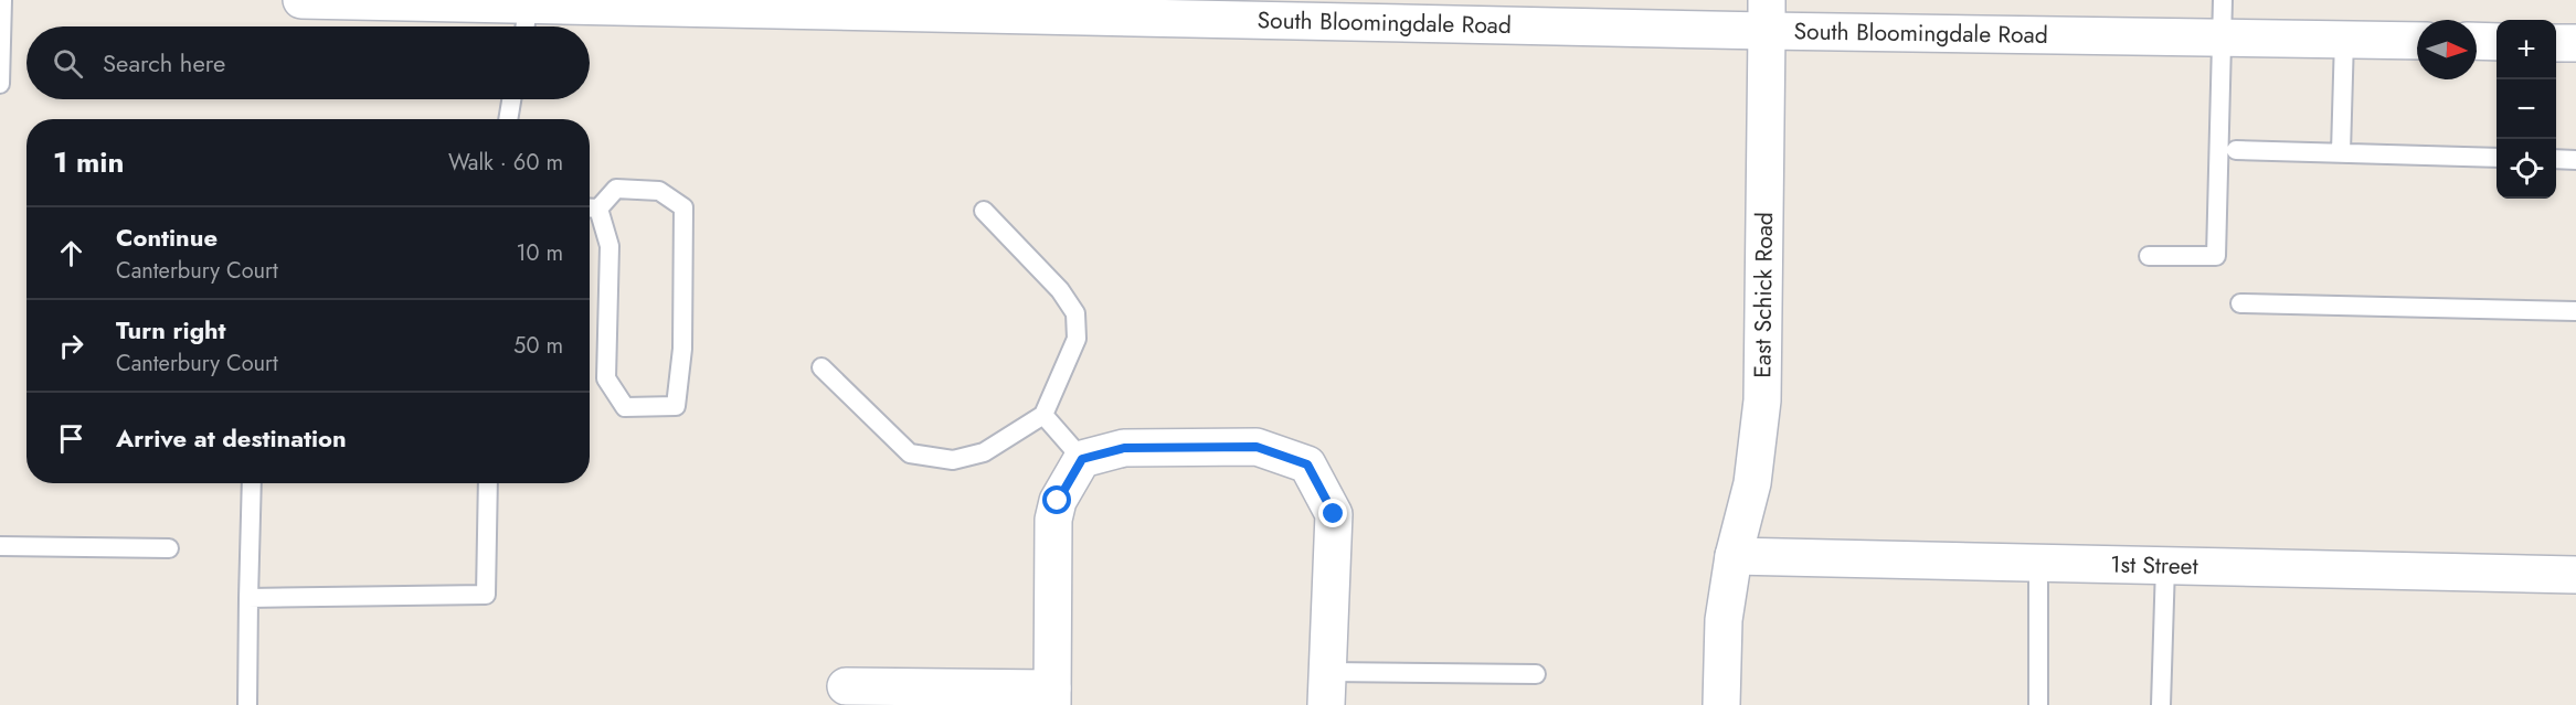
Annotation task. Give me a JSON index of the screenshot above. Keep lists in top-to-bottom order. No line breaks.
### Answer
{"streets":{"street":["South Bloomingdale Road","East Schick Road","1st Street"]},"crossings":[["South Bloomingdale Road","East Schick Road"],["East Schick Road","1st Street"]],"north":"right","page":{"map_buttons":["+","−"],"search":"Search here","heading":["1 min","Walk · 60 m"],"list":[["Continue","Canterbury Court","10 m"],["Turn right","Canterbury Court","50 m"],"Arrive at destination"]}}
